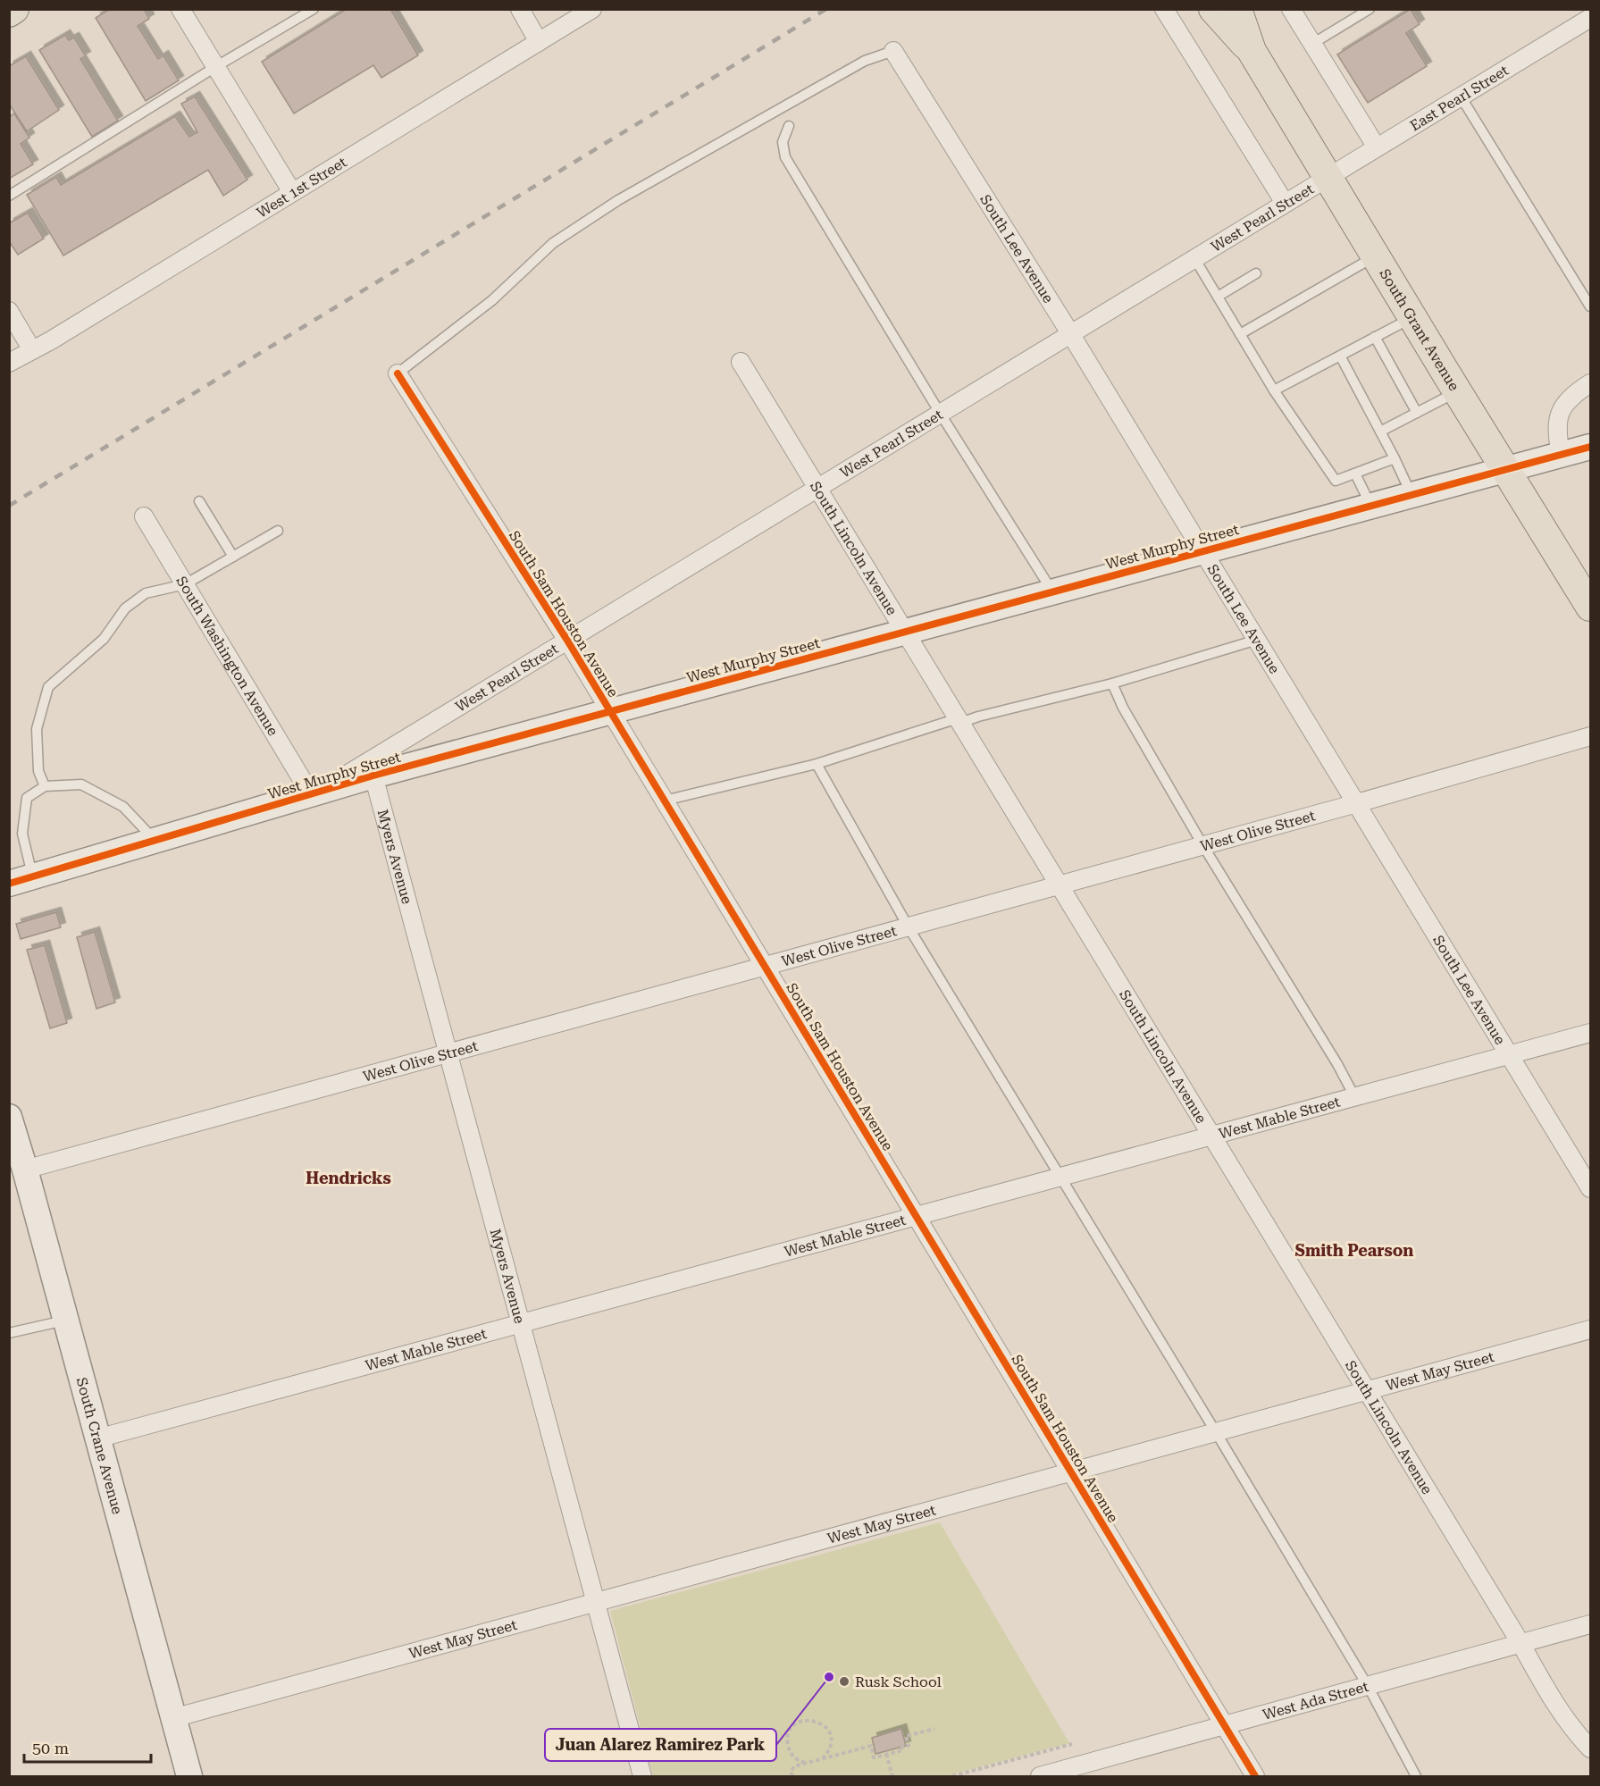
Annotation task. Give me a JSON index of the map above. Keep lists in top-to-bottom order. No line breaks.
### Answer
{"streets":{"main road":["South Grant Avenue"],"street":["East Pearl Street","West 1st Street","West Pearl Street","South Lee Avenue","West Murphy Street","South Lincoln Avenue","South Sam Houston Avenue","South Washington Avenue","West Olive Street","Myers Avenue","West Mable Street","West May Street","South Crane Avenue","West Ada Street"]},"crossings":[["East Pearl Street","West Pearl Street"],["East Pearl Street","South Grant Avenue"],["West Pearl Street","South Lee Avenue"],["West Pearl Street","South Grant Avenue"],["West Pearl Street","West Murphy Street"],["West Pearl Street","South Lincoln Avenue"],["West Pearl Street","South Sam Houston Avenue"],["West Pearl Street","South Washington Avenue"],["South Lee Avenue","West Murphy Street"],["South Lee Avenue","West Olive Street"],["South Lee Avenue","West Mable Street"],["South Grant Avenue","West Murphy Street"],["West Murphy Street","South Lincoln Avenue"],["West Murphy Street","South Sam Houston Avenue"],["West Murphy Street","South Washington Avenue"],["West Murphy Street","Myers Avenue"],["South Lincoln Avenue","West Olive Street"],["South Lincoln Avenue","West Mable Street"],["South Lincoln Avenue","West May Street"],["South Lincoln Avenue","West Ada Street"],["South Sam Houston Avenue","West Olive Street"],["South Sam Houston Avenue","West Mable Street"],["South Sam Houston Avenue","West May Street"],["South Sam Houston Avenue","West Ada Street"],["West Olive Street","Myers Avenue"],["West Olive Street","South Crane Avenue"],["Myers Avenue","West Mable Street"],["Myers Avenue","West May Street"],["West Mable Street","South Crane Avenue"],["West May Street","South Crane Avenue"]],"districts":["Hendricks","Smith Pearson"],"places":["Juan Alarez Ramirez Park","Rusk School"],"scale_bar":"50 m"}
